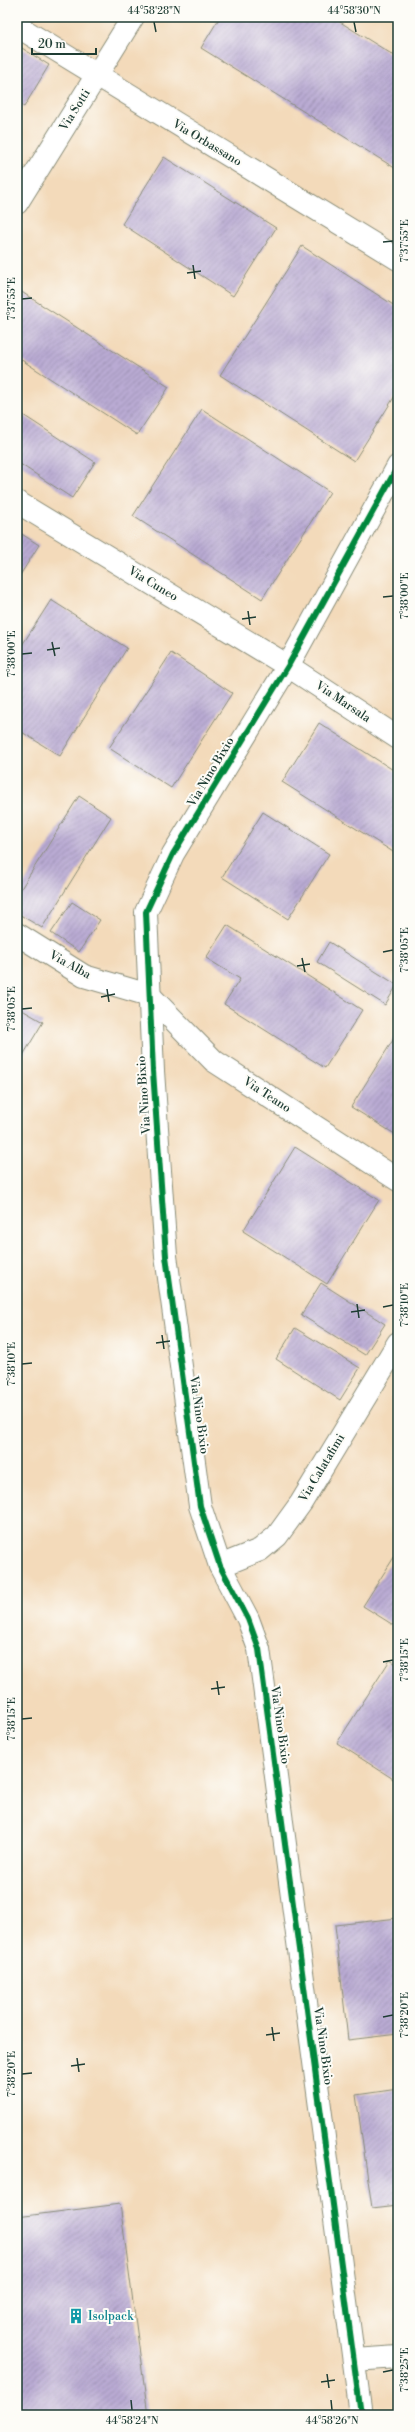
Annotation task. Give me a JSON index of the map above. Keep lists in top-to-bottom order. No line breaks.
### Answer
{"streets":{"street":["Via Sotti","Via Orbassano","Via Cuneo","Via Marsala","Via Nino Bixio","Via Alba","Via Teano","Via Calatafimi"]},"crossings":[["Via Sotti","Via Orbassano"],["Via Cuneo","Via Marsala"],["Via Cuneo","Via Nino Bixio"],["Via Marsala","Via Nino Bixio"],["Via Nino Bixio","Via Alba"],["Via Nino Bixio","Via Teano"],["Via Nino Bixio","Via Calatafimi"],["Via Alba","Via Teano"]],"places":{"building":["Isolpack"]},"scale_bar":"20 m","coordinates":["44°58'28\"N","44°58'30\"N","7°37'55\"E","7°38'00\"E","7°38'05\"E","7°38'10\"E","7°38'15\"E","7°38'20\"E","7°38'25\"E","44°58'24\"N","44°58'26\"N"]}
